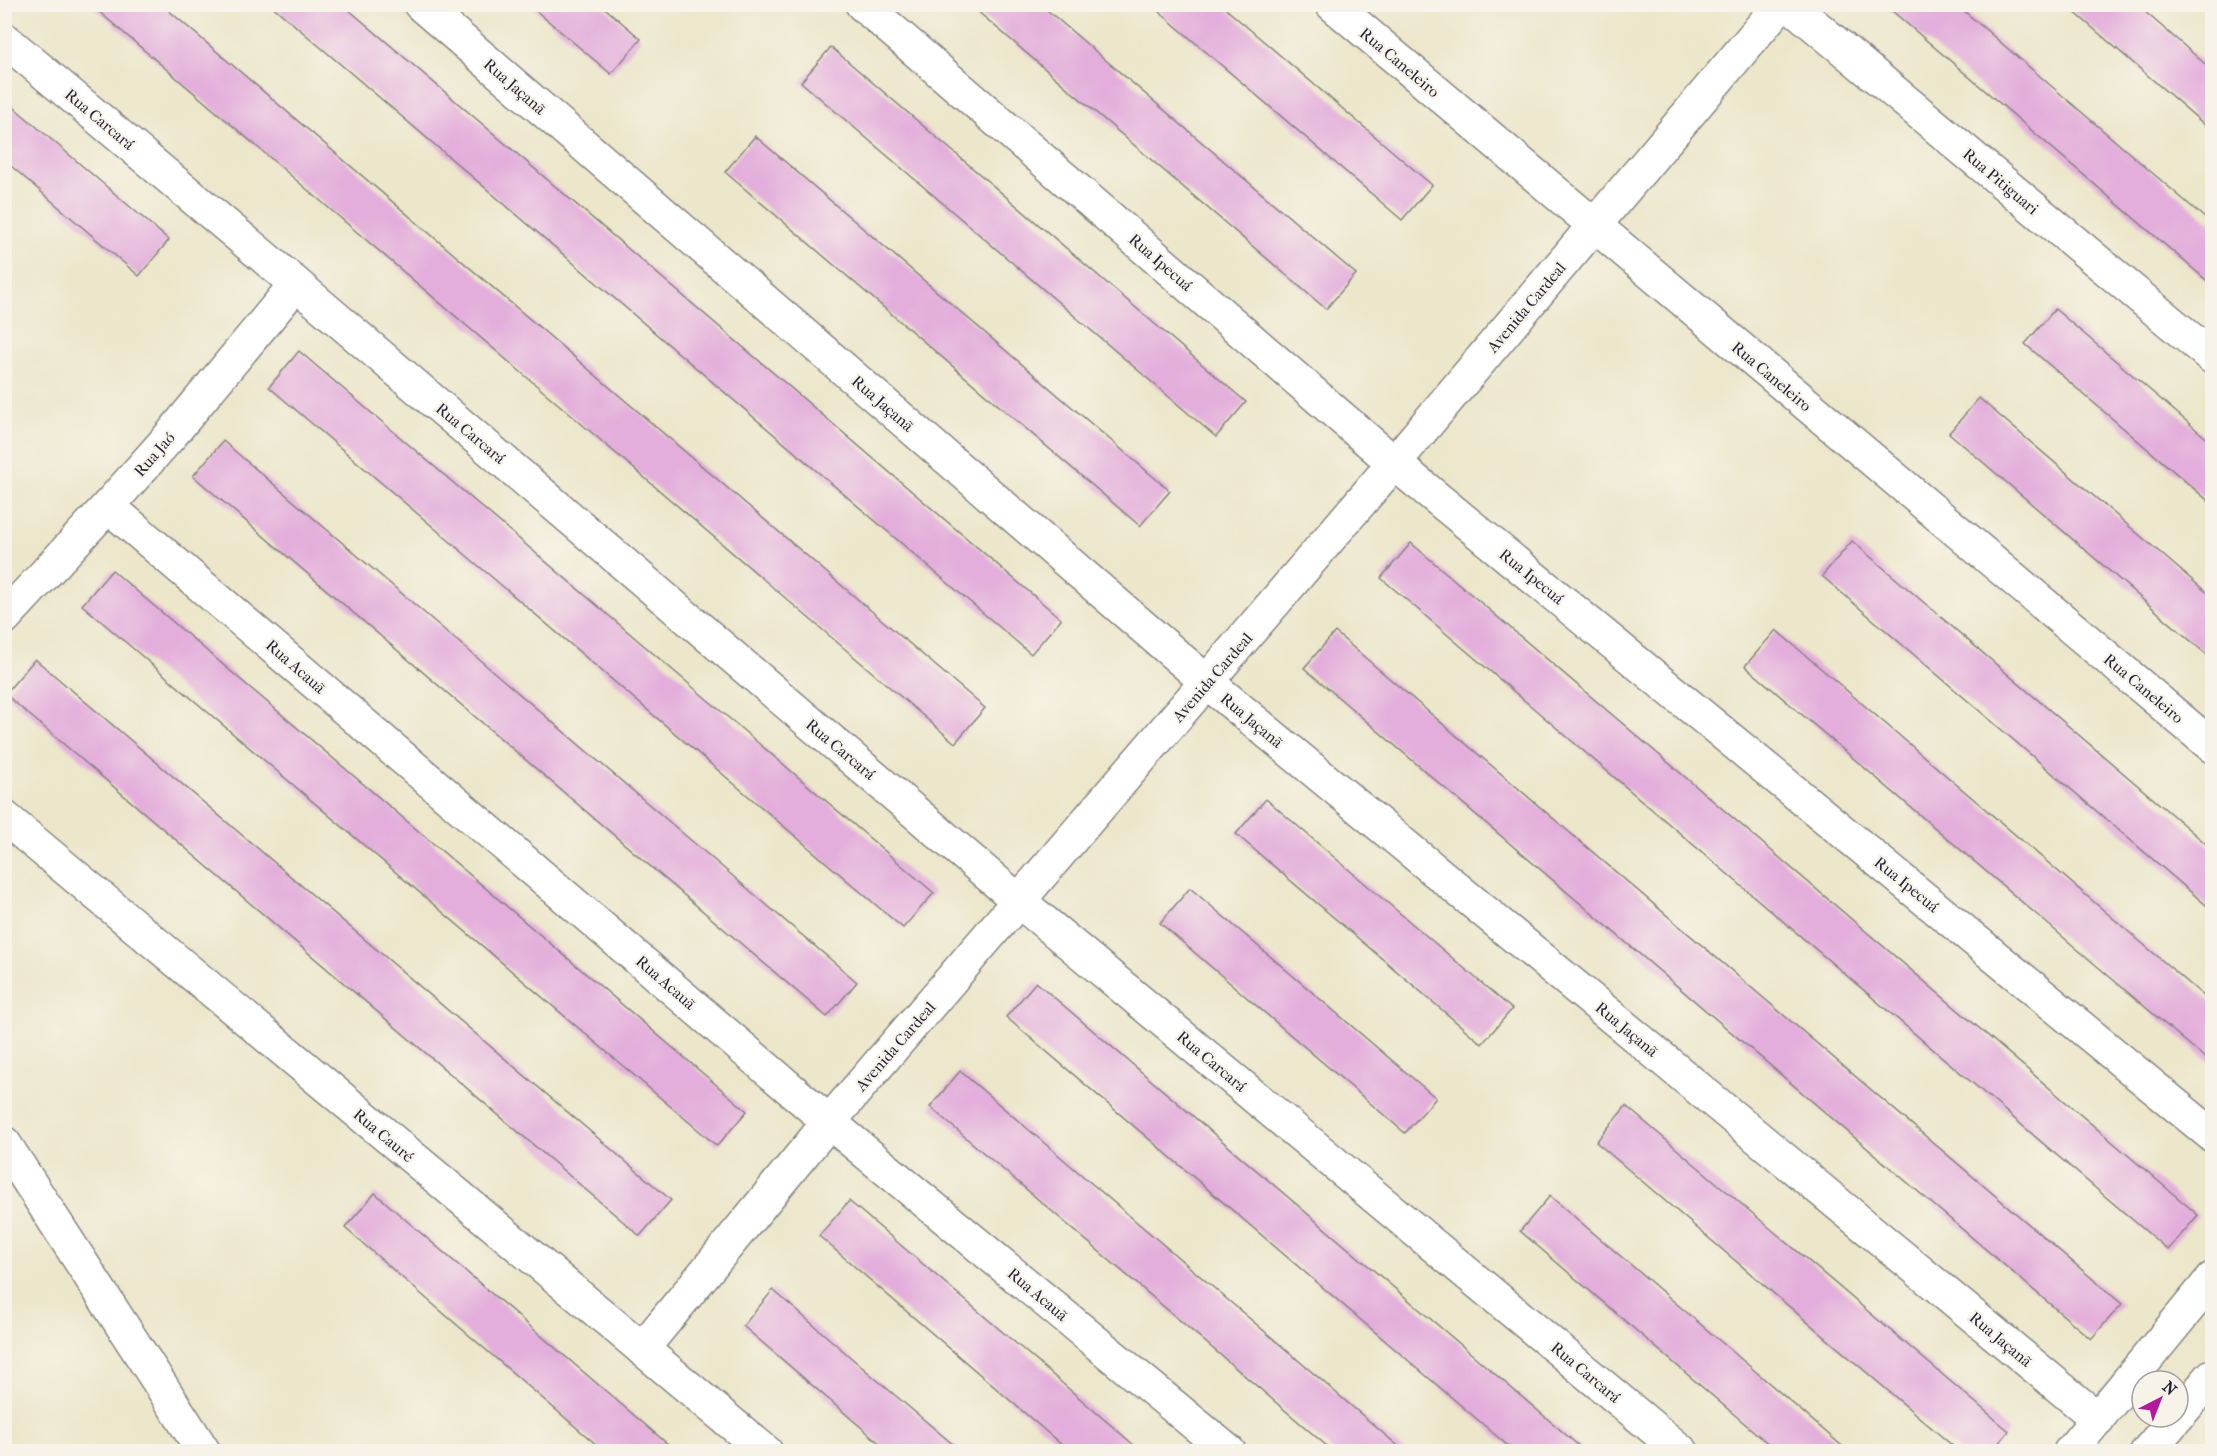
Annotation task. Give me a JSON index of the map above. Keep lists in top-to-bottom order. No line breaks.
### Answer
{"streets":{"street":["Rua Caneleiro","Rua Jaçanã","Rua Carcará","Rua Pitiguari","Rua Ipecuá","Avenida Cardeal","Rua Jaó","Rua Acauã","Rua Cauré"]},"crossings":[["Rua Caneleiro","Avenida Cardeal"],["Rua Jaçanã","Avenida Cardeal"],["Rua Carcará","Avenida Cardeal"],["Rua Carcará","Rua Jaó"],["Rua Ipecuá","Avenida Cardeal"],["Avenida Cardeal","Rua Acauã"],["Avenida Cardeal","Rua Cauré"],["Rua Jaó","Rua Acauã"]],"north":"top right"}
